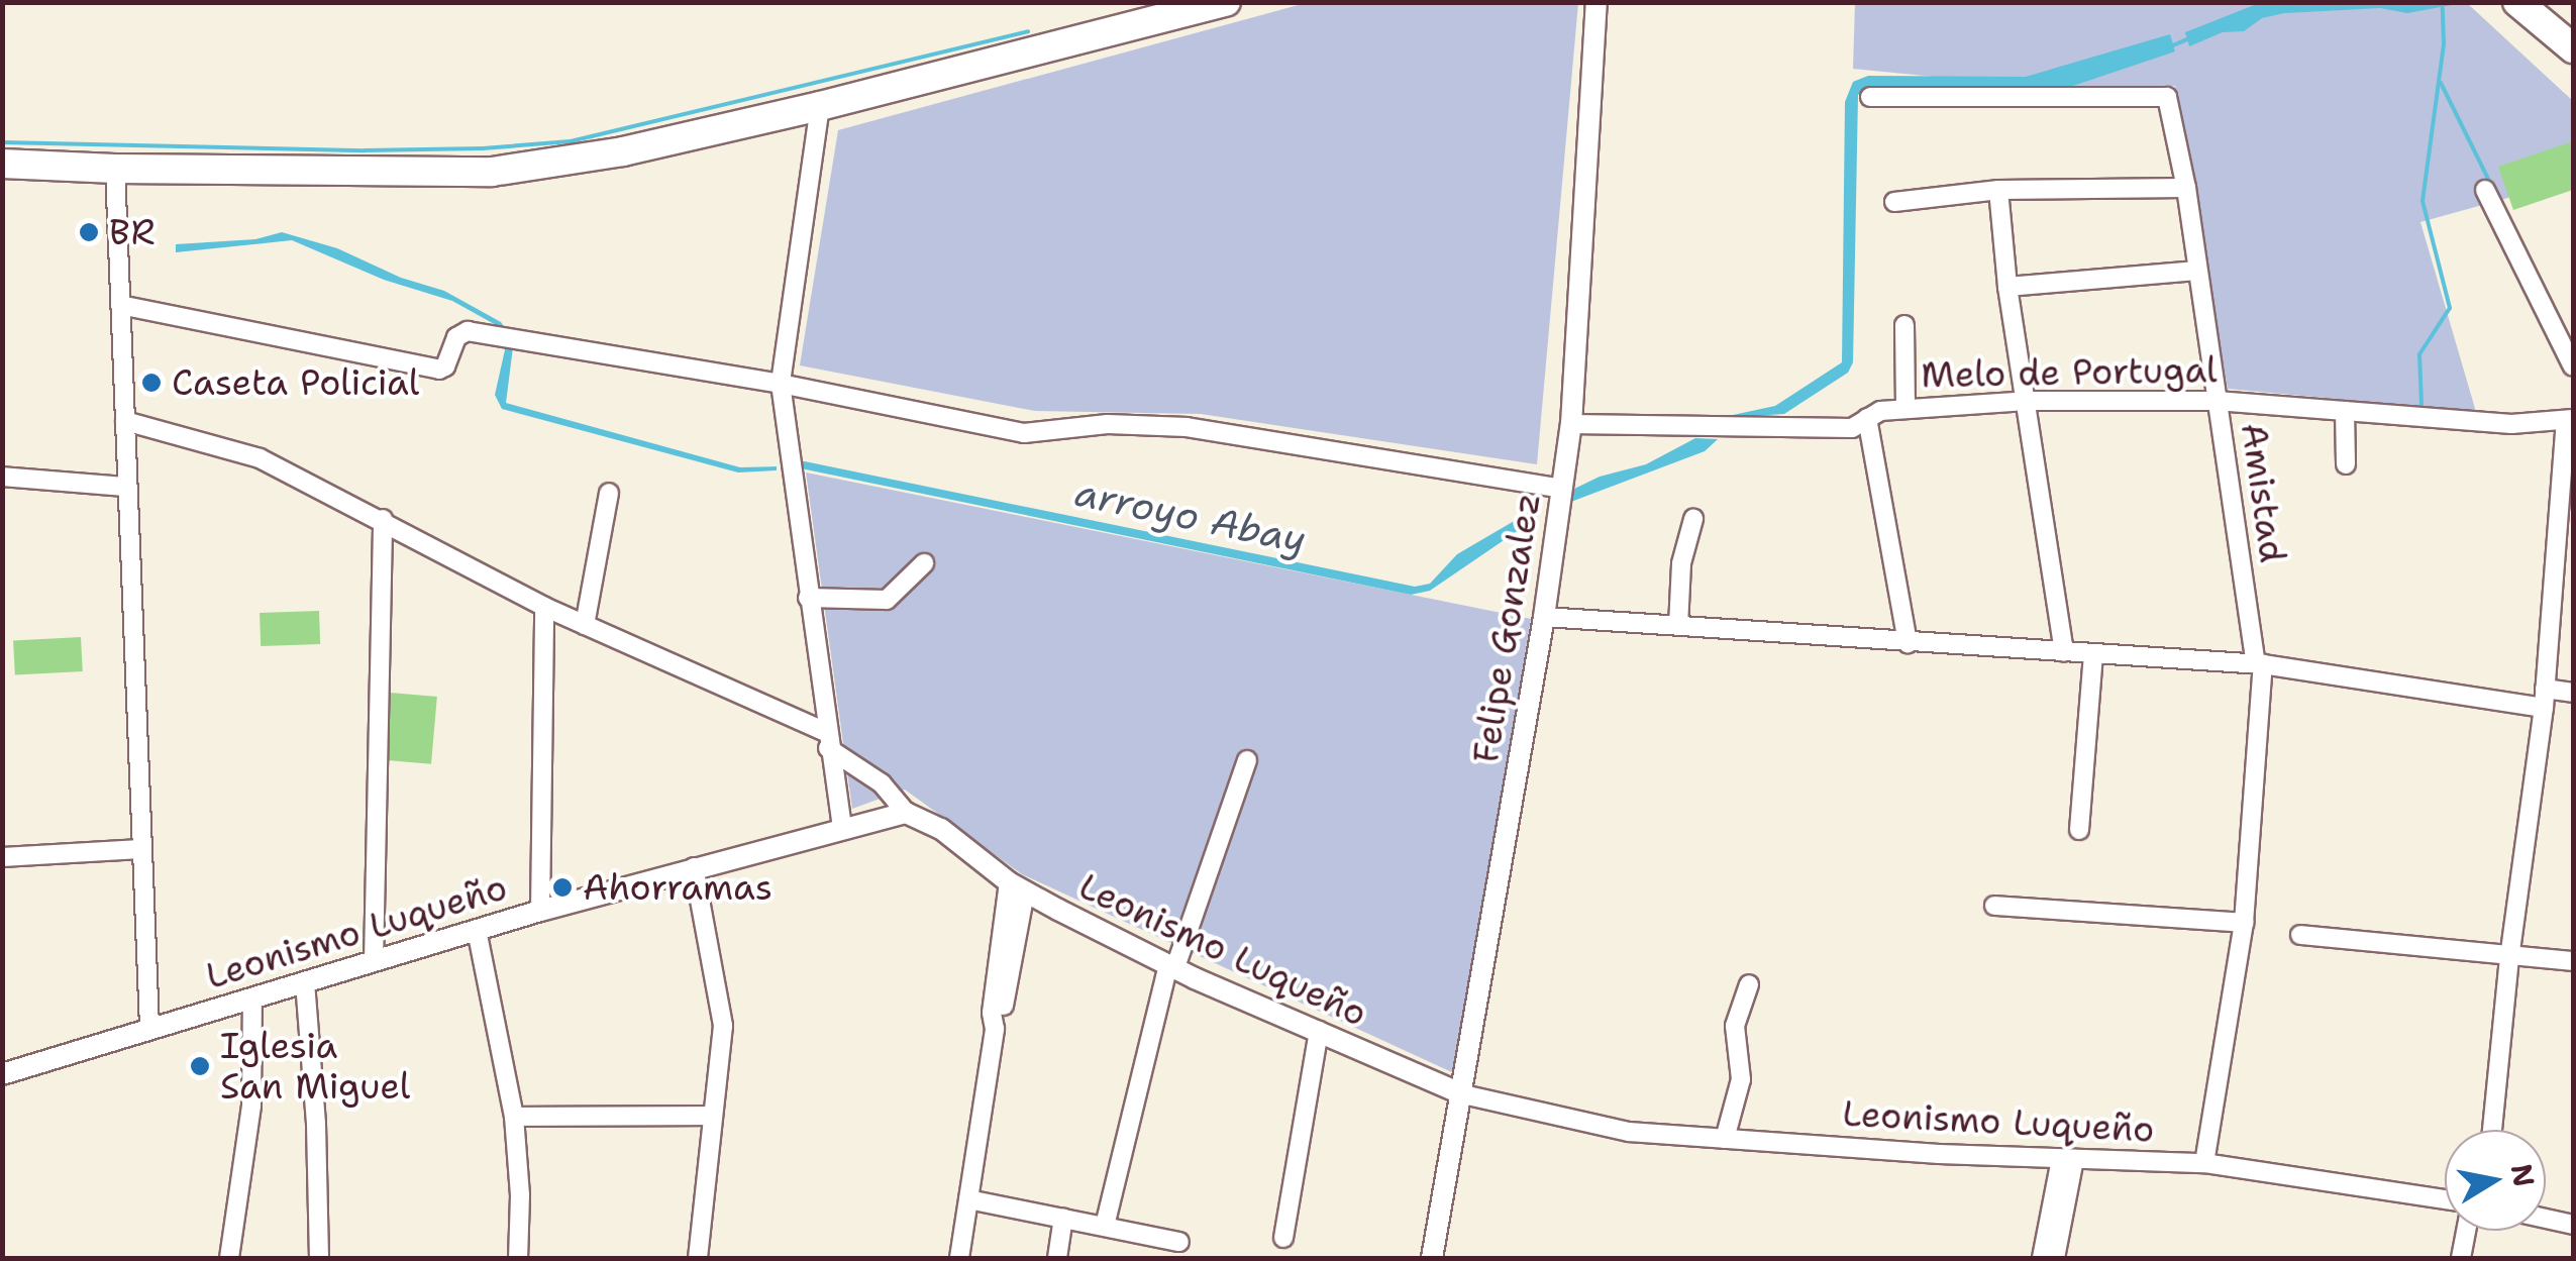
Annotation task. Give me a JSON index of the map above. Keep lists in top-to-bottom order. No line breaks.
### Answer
{"streets":{"street":["Melo de Portugal","Amistad","Felipe Gonzalez","Leonismo Luqueño"]},"crossings":[["Melo de Portugal","Amistad"],["Melo de Portugal","Felipe Gonzalez"],["Amistad","Leonismo Luqueño"],["Felipe Gonzalez","Leonismo Luqueño"]],"water":["arroyo Abay"],"places":["BR","Caseta Policial","Ahorramas","Iglesia San Miguel"],"north":"right"}
